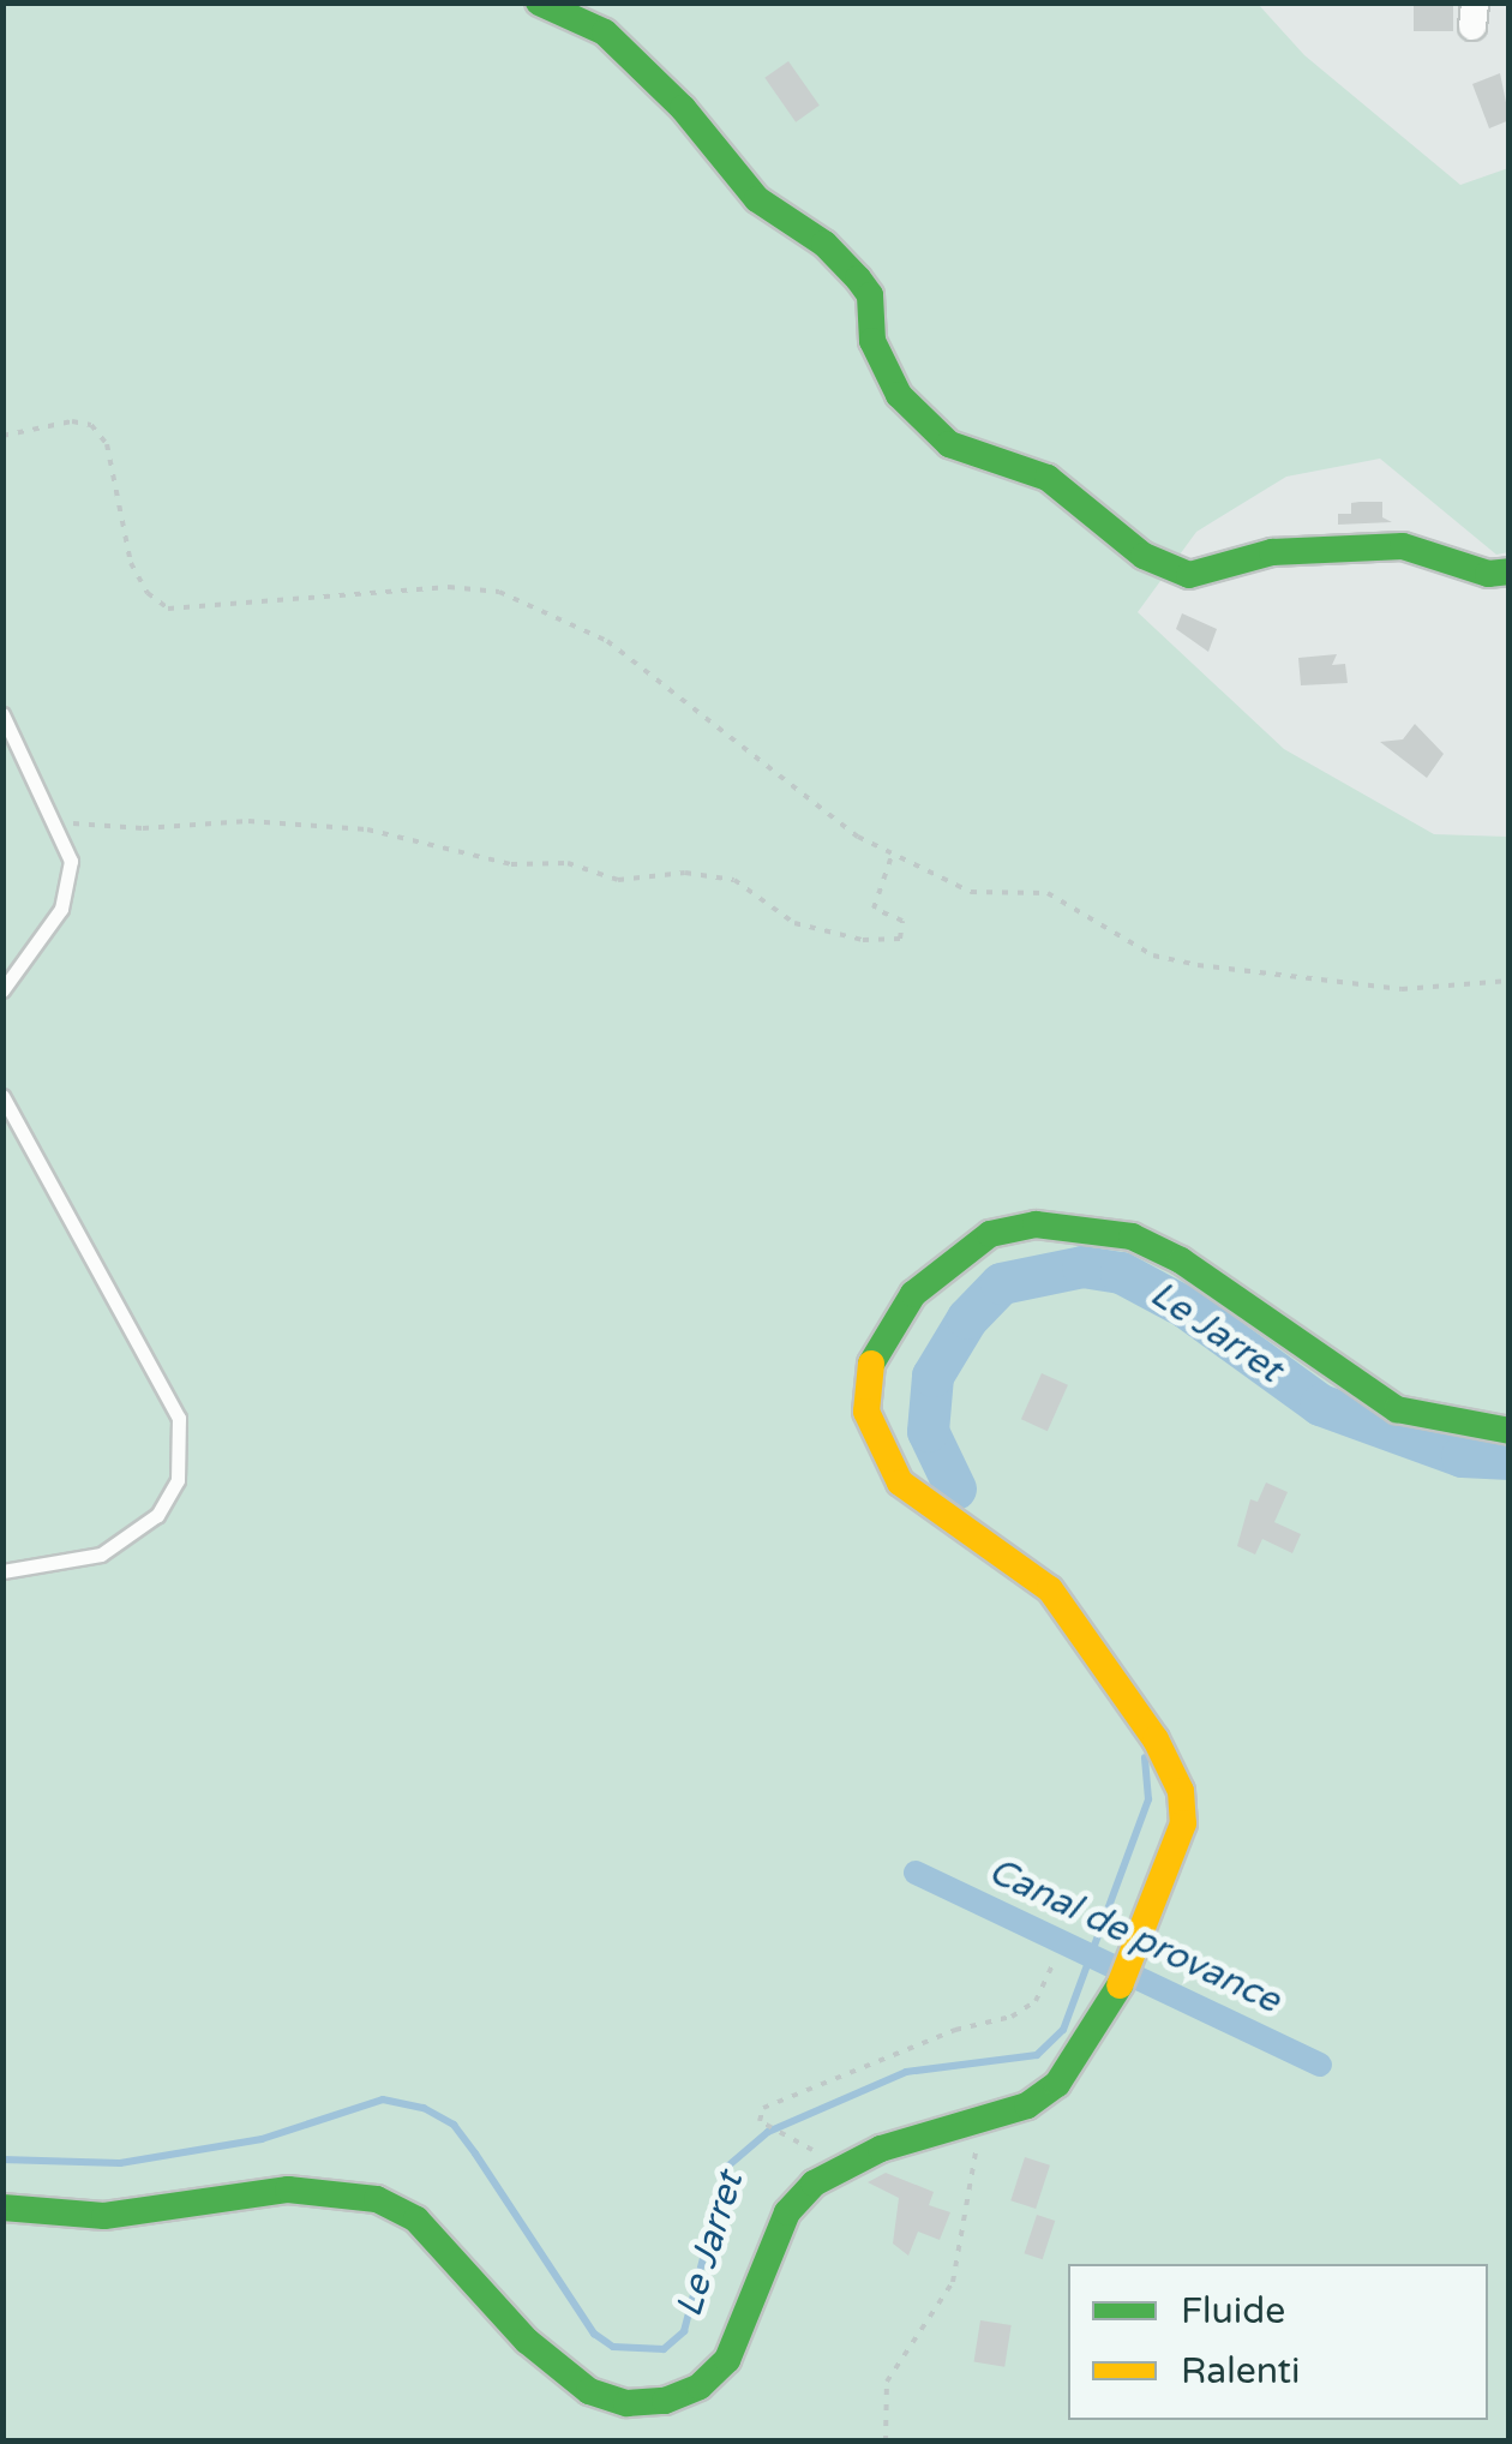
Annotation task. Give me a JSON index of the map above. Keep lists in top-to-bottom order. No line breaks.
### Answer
{"water":["Le Jarret","Canal de provance"],"legend":["Fluide","Ralenti"]}
